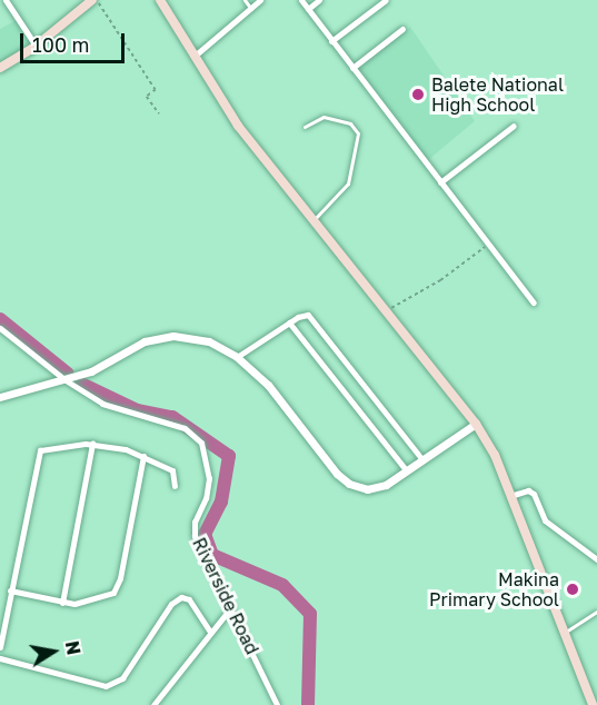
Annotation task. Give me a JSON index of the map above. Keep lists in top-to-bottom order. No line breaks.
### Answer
{"streets":{"street":["Riverside Road"]},"places":["Balete National High School","Makina Primary School"],"scale_bar":"100 m","north":"right"}
